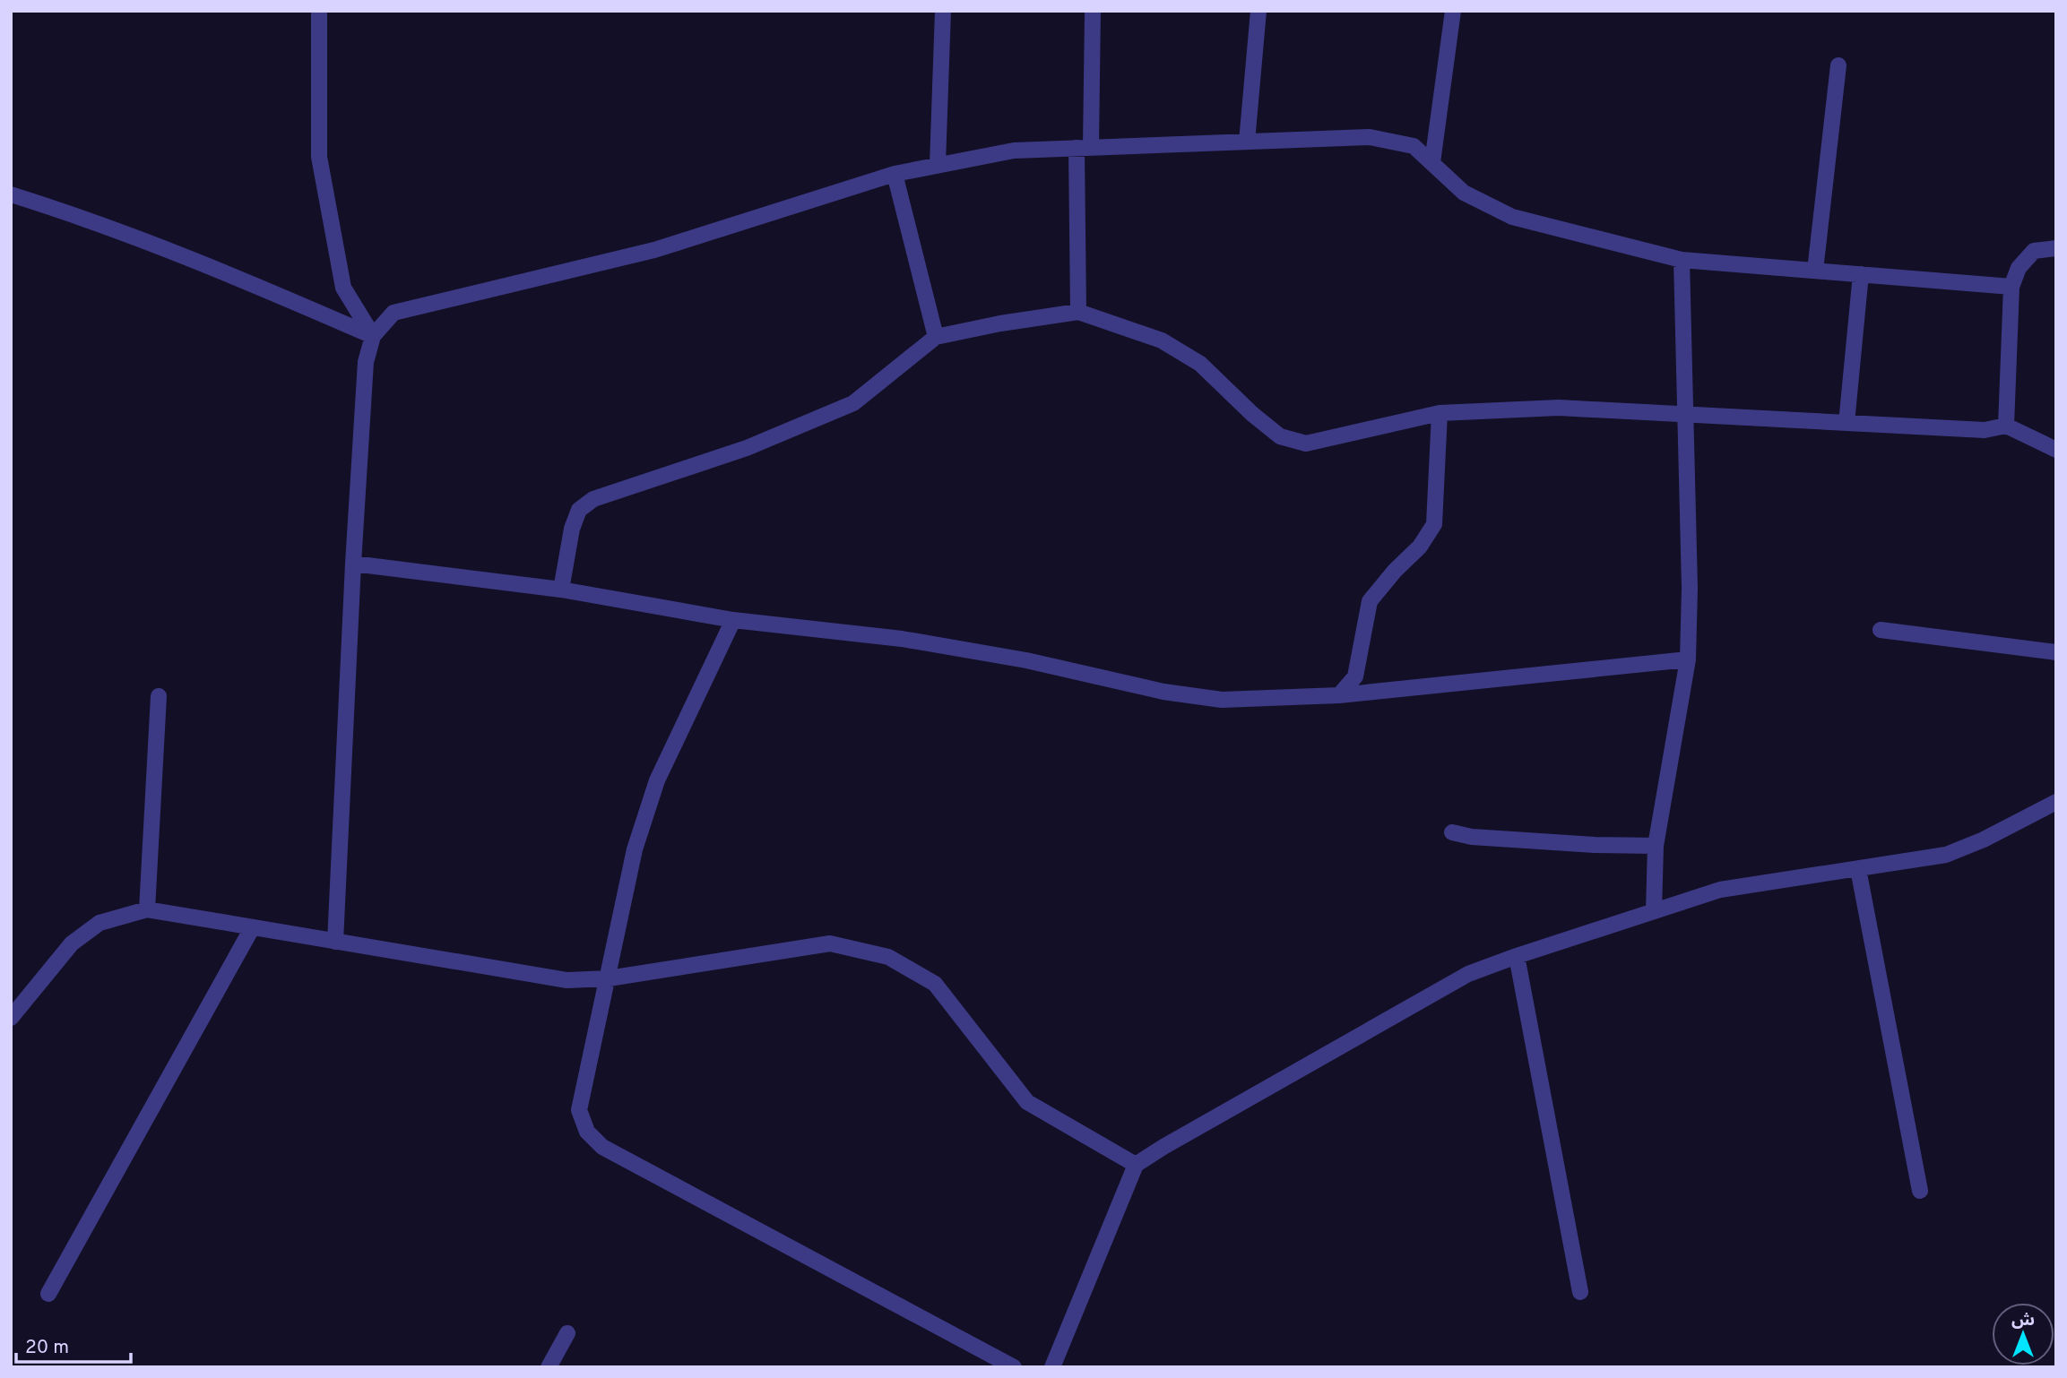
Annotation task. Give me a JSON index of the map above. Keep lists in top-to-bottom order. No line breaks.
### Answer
{"scale_bar":"20 m","north":"top"}
